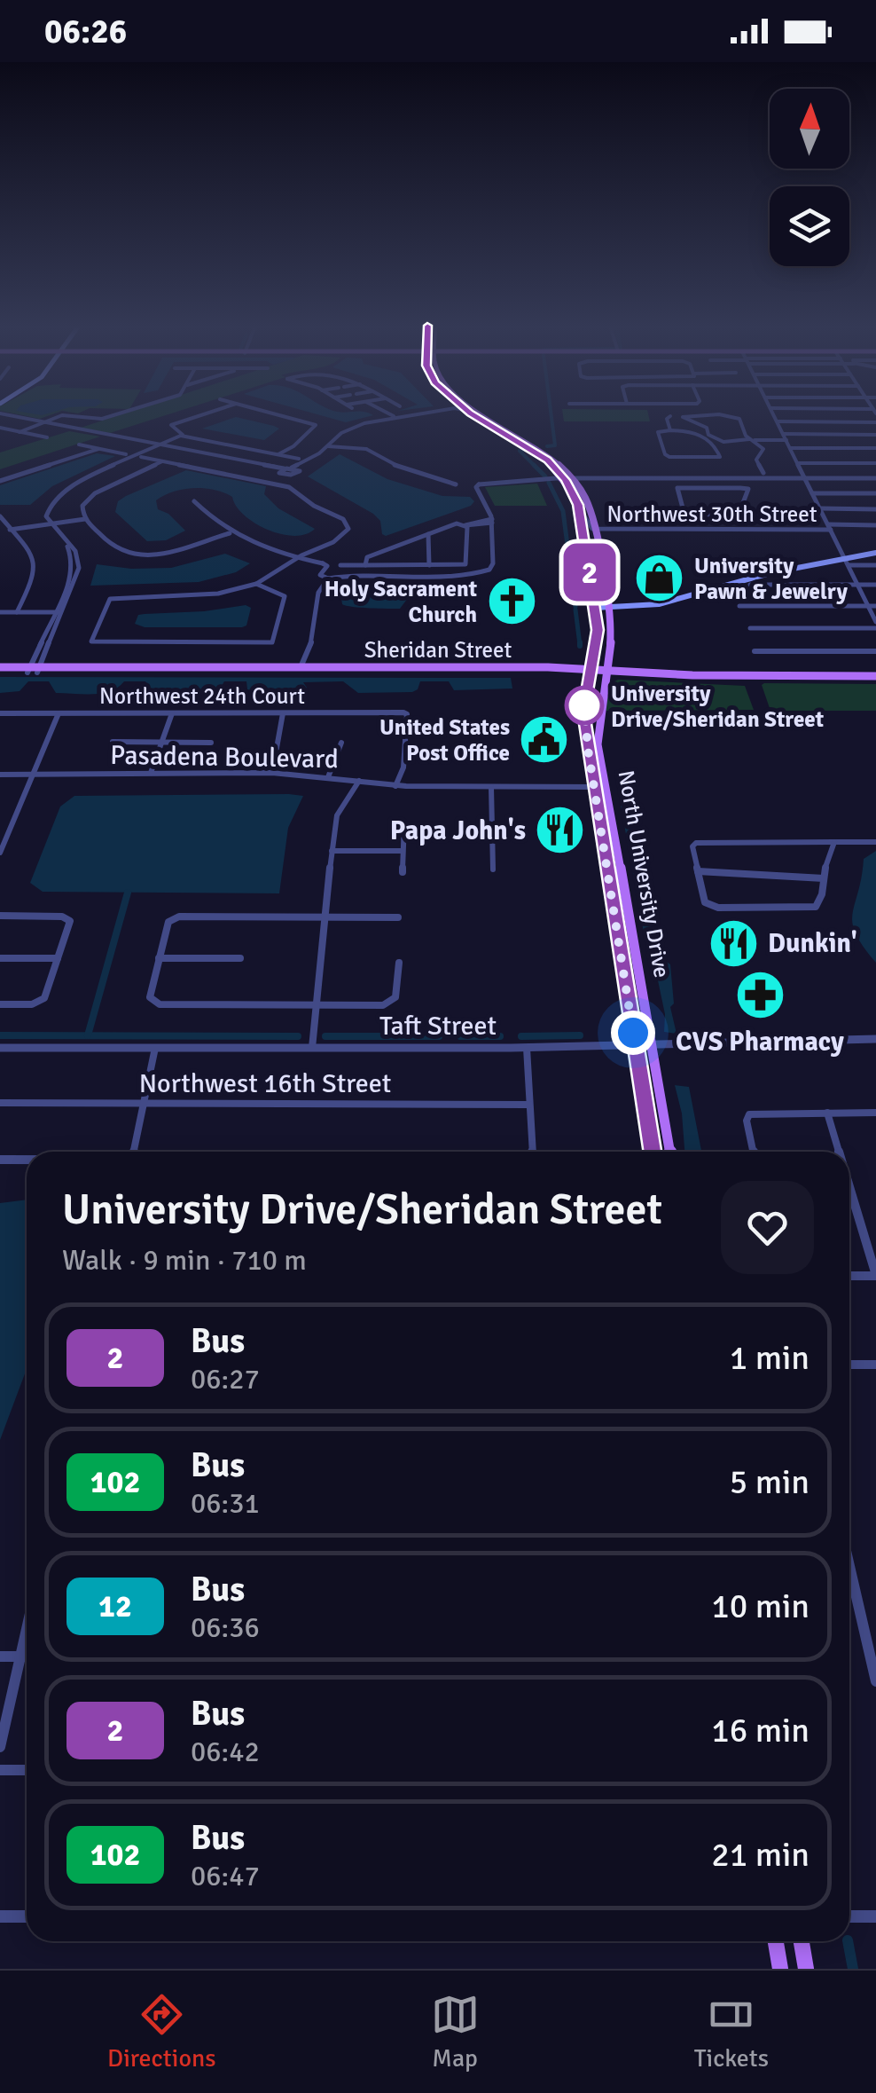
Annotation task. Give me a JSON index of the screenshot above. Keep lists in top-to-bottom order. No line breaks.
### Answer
{"streets":{"main road":["Sheridan Street","North University Drive"],"street":["Northwest 30th Street","Northwest 24th Court","Pasadena Boulevard","Taft Street","Northwest 16th Street"]},"crossings":[["Northwest 30th Street","North University Drive"],["Sheridan Street","North University Drive"],["Northwest 24th Court","Pasadena Boulevard"],["Pasadena Boulevard","North University Drive"],["North University Drive","Taft Street"]],"places":{"shop":["University Pawn & Jewelry"],"church":["Holy Sacrament Church"],"other":["University Drive/Sheridan Street"],"public building":["United States Post Office"],"restaurant":["Papa John's","Dunkin'"],"pharmacy":["CVS Pharmacy"]},"lines":["bus line 2"],"north":"top","page":{"status":"06:26","on_map":"2","heading":["University Drive/Sheridan Street","Walk · 9 min · 710 m"],"list":[{"mark":"2","name":"Bus","note":"06:27","value":"1 min"},{"mark":"102","name":"Bus","note":"06:31","value":"5 min"},{"mark":"12","name":"Bus","note":"06:36","value":"10 min"},{"mark":"2","name":"Bus","note":"06:42","value":"16 min"},{"mark":"102","name":"Bus","note":"06:47","value":"21 min"}],"tabs":["Directions","Map","Tickets"]}}
